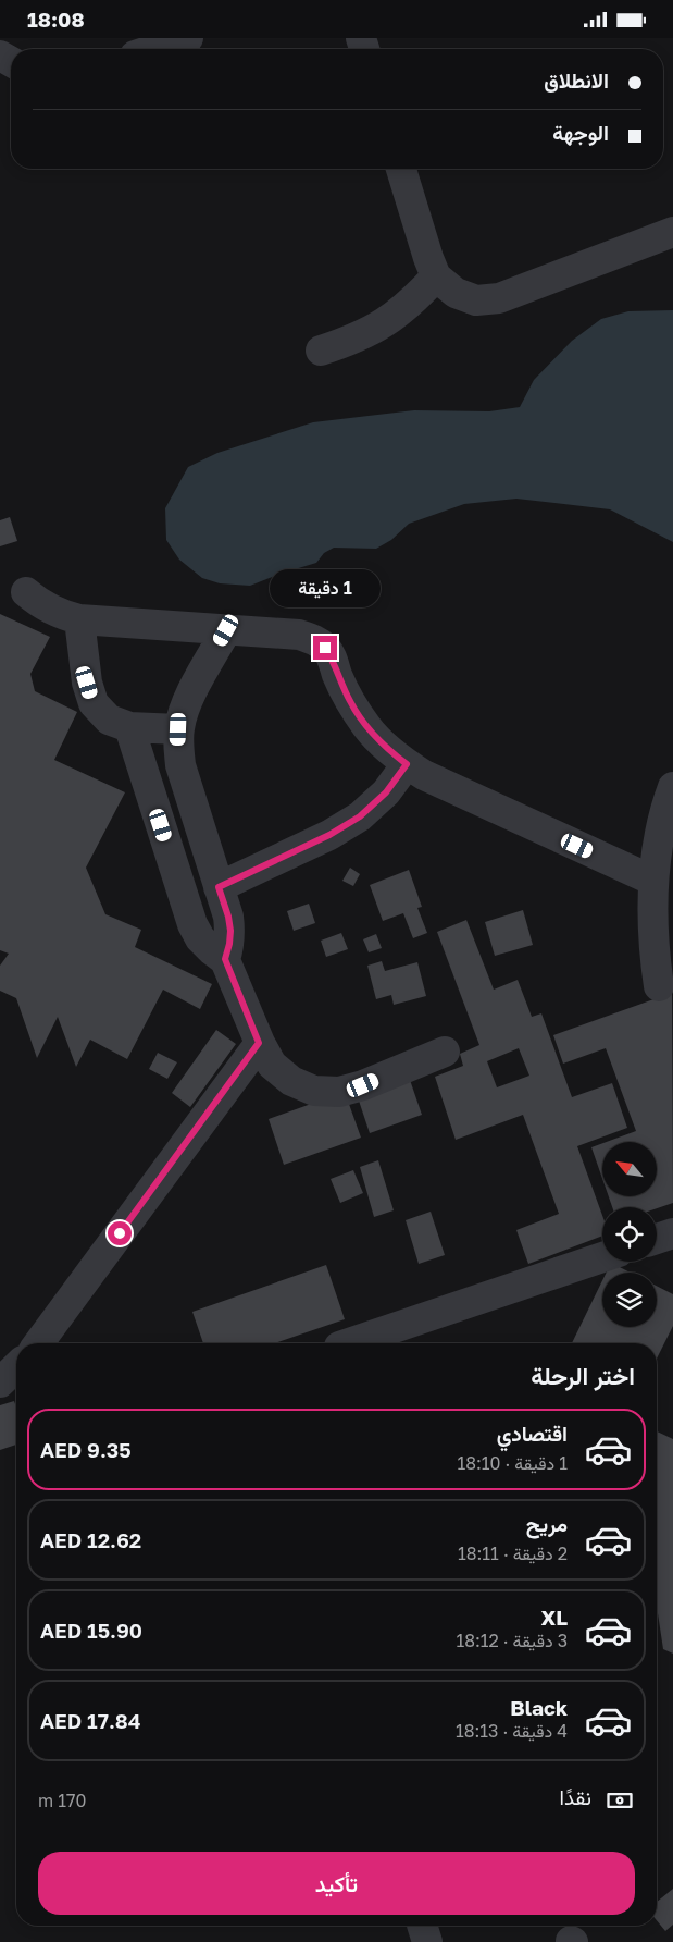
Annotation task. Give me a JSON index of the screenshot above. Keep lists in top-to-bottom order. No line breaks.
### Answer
{"north":"top left","page":{"status":"18:08","banner":["الانطلاق","الوجهة"],"bubble":"1 دقيقة","heading":"اختر الرحلة","list":[{"name":"اقتصادي","note":"1 دقيقة · 18:10","value":"AED 9.35"},{"name":"مريح","note":"2 دقيقة · 18:11","value":"AED 12.62"},{"name":"XL","note":"3 دقيقة · 18:12","value":"AED 15.90"},{"name":"Black","note":"4 دقيقة · 18:13","value":"AED 17.84"}],"pay":["نقدًا","170 m"],"buttons":"تأكيد"}}
